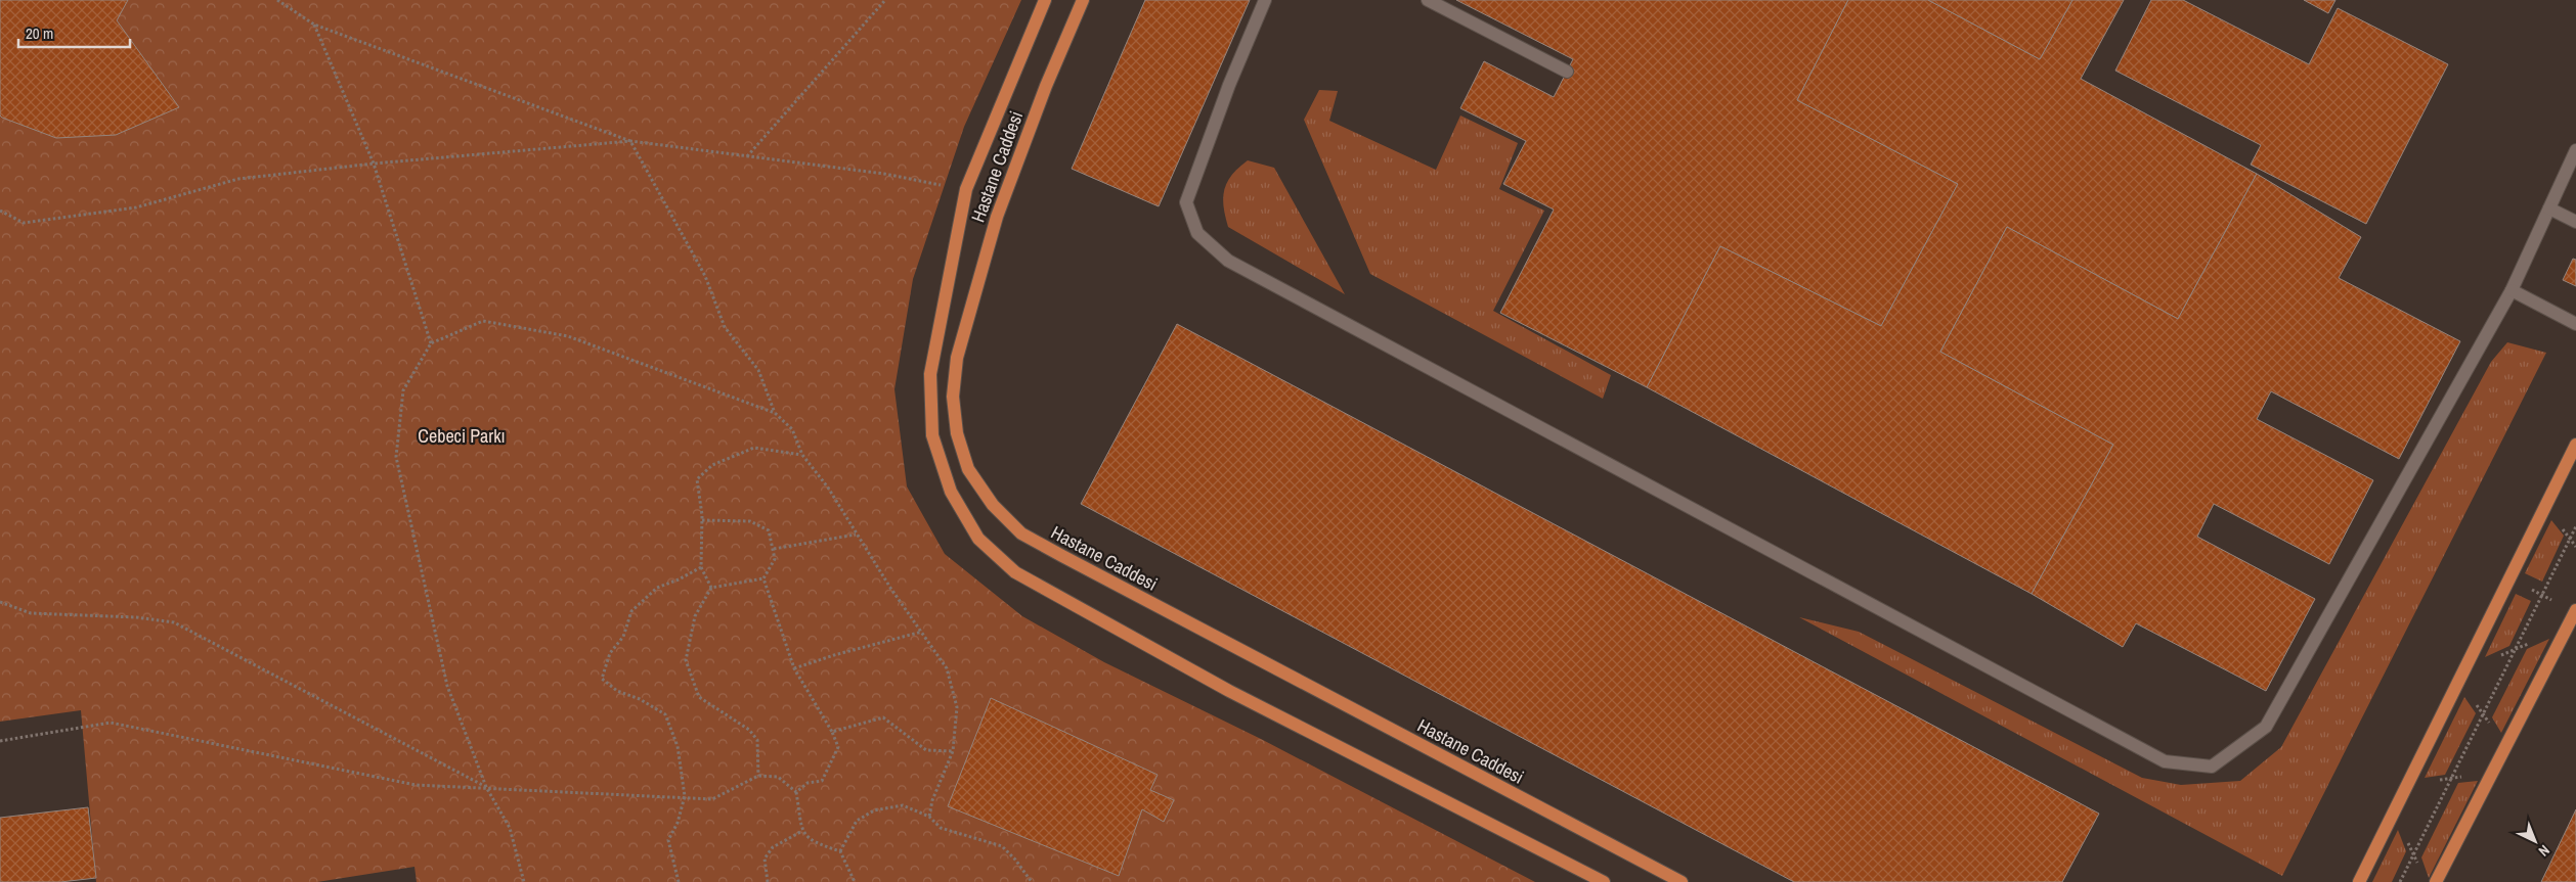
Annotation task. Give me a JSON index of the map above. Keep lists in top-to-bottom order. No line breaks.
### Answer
{"streets":{"main road":["Hastane Caddesi"]},"parks":["Cebeci Parkı"],"scale_bar":"20 m","north":"bottom right"}
